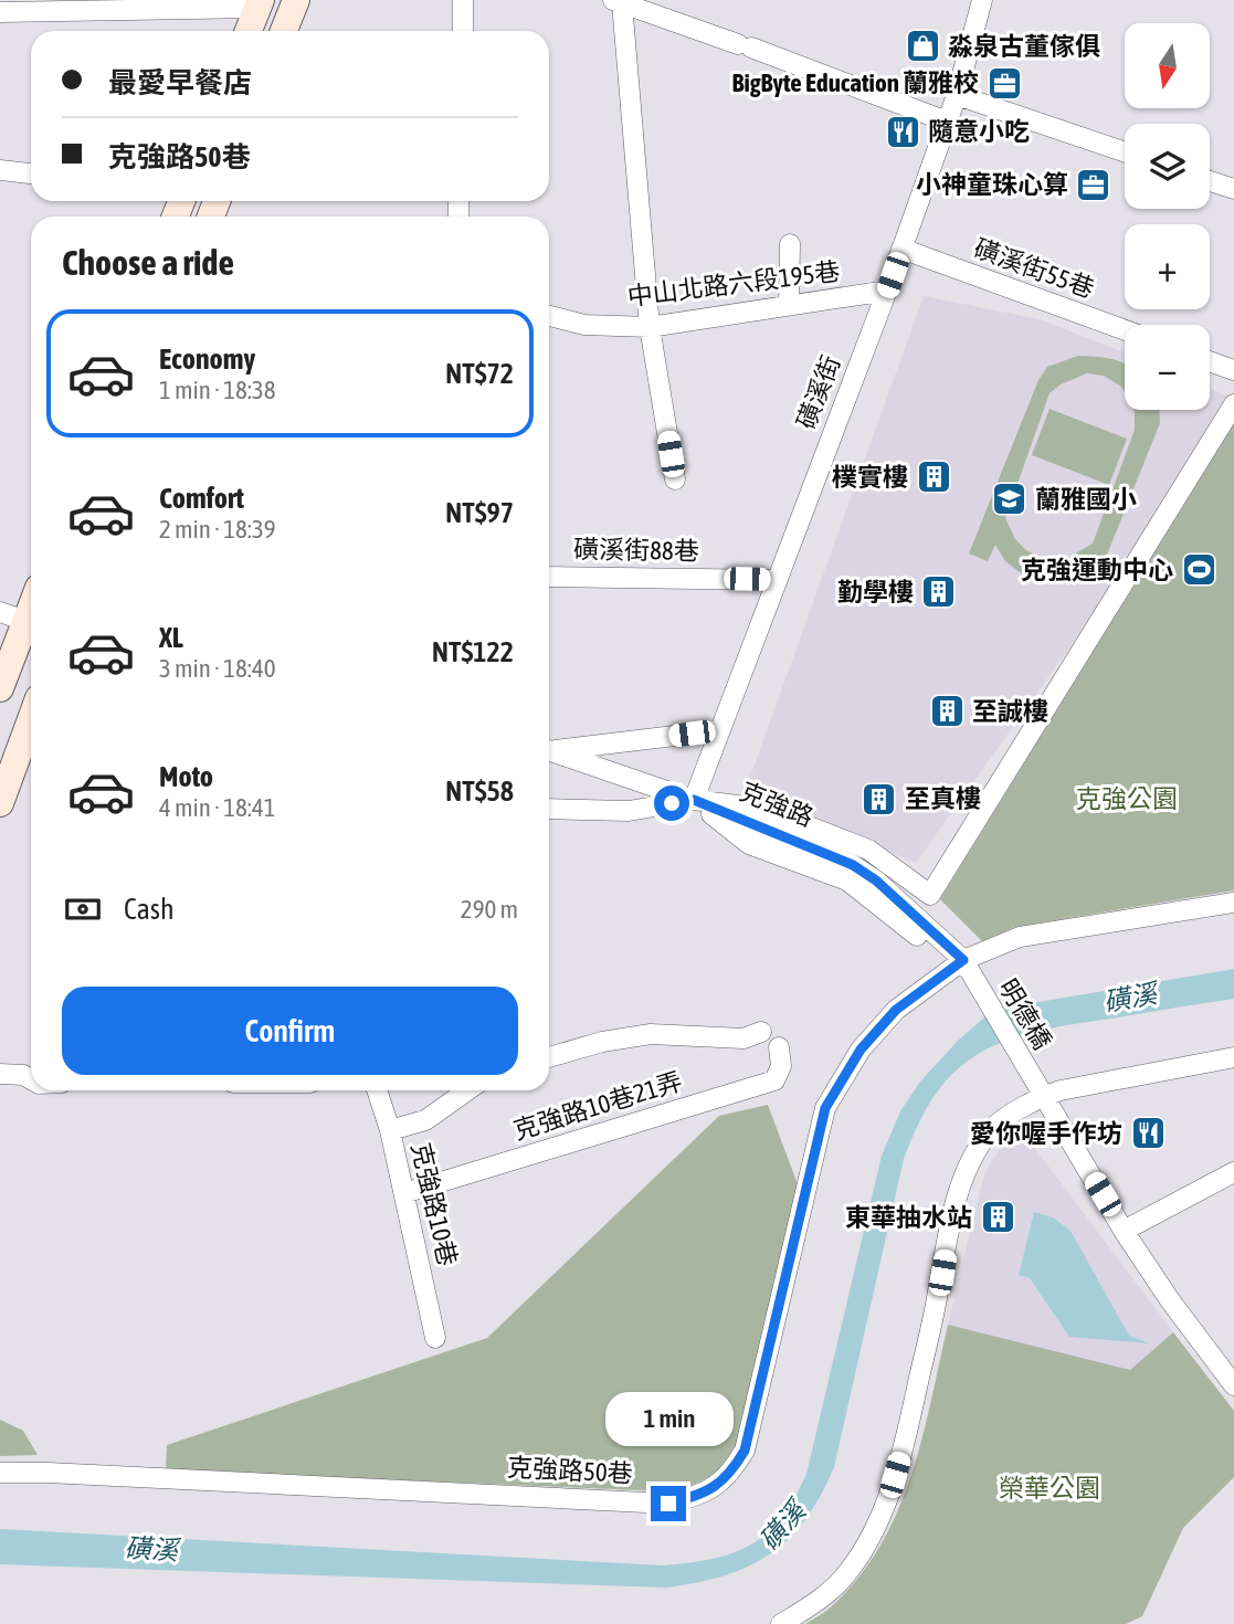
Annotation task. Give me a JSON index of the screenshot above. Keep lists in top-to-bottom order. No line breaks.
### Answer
{"streets":{"street":["磺溪街55巷","中山北路六段195巷","磺溪街","磺溪街88巷","克強路","明德橋","克強路10巷21弄","克強路10巷","克強路50巷"]},"crossings":[["磺溪街55巷","磺溪街"],["中山北路六段195巷","磺溪街"],["磺溪街","磺溪街88巷"],["磺溪街","克強路"],["克強路","明德橋"],["克強路","克強路50巷"],["明德橋","克強路50巷"],["克強路10巷21弄","克強路10巷"]],"water":["磺溪"],"parks":["克強公園","榮華公園"],"places":{"shop":["淼泉古董傢俱"],"office":["BigByte Education 蘭雅校","小神童珠心算"],"restaurant":["隨意小吃","愛你喔手作坊"],"building":["樸實樓","勤學樓","至誠樓","至真樓","東華抽水站"],"school or university":["蘭雅國小"],"sports":["克強運動中心"]},"north":"bottom","page":{"map_buttons":["+","−"],"banner":["最愛早餐店","克強路50巷"],"heading":"Choose a ride","list":[{"name":"Economy","note":"1 min · 18:38","value":"NT$72"},{"name":"Comfort","note":"2 min · 18:39","value":"NT$97"},{"name":"XL","note":"3 min · 18:40","value":"NT$122"},{"name":"Moto","note":"4 min · 18:41","value":"NT$58"}],"pay":["Cash","290 m"],"buttons":"Confirm","bubble":"1 min"}}
